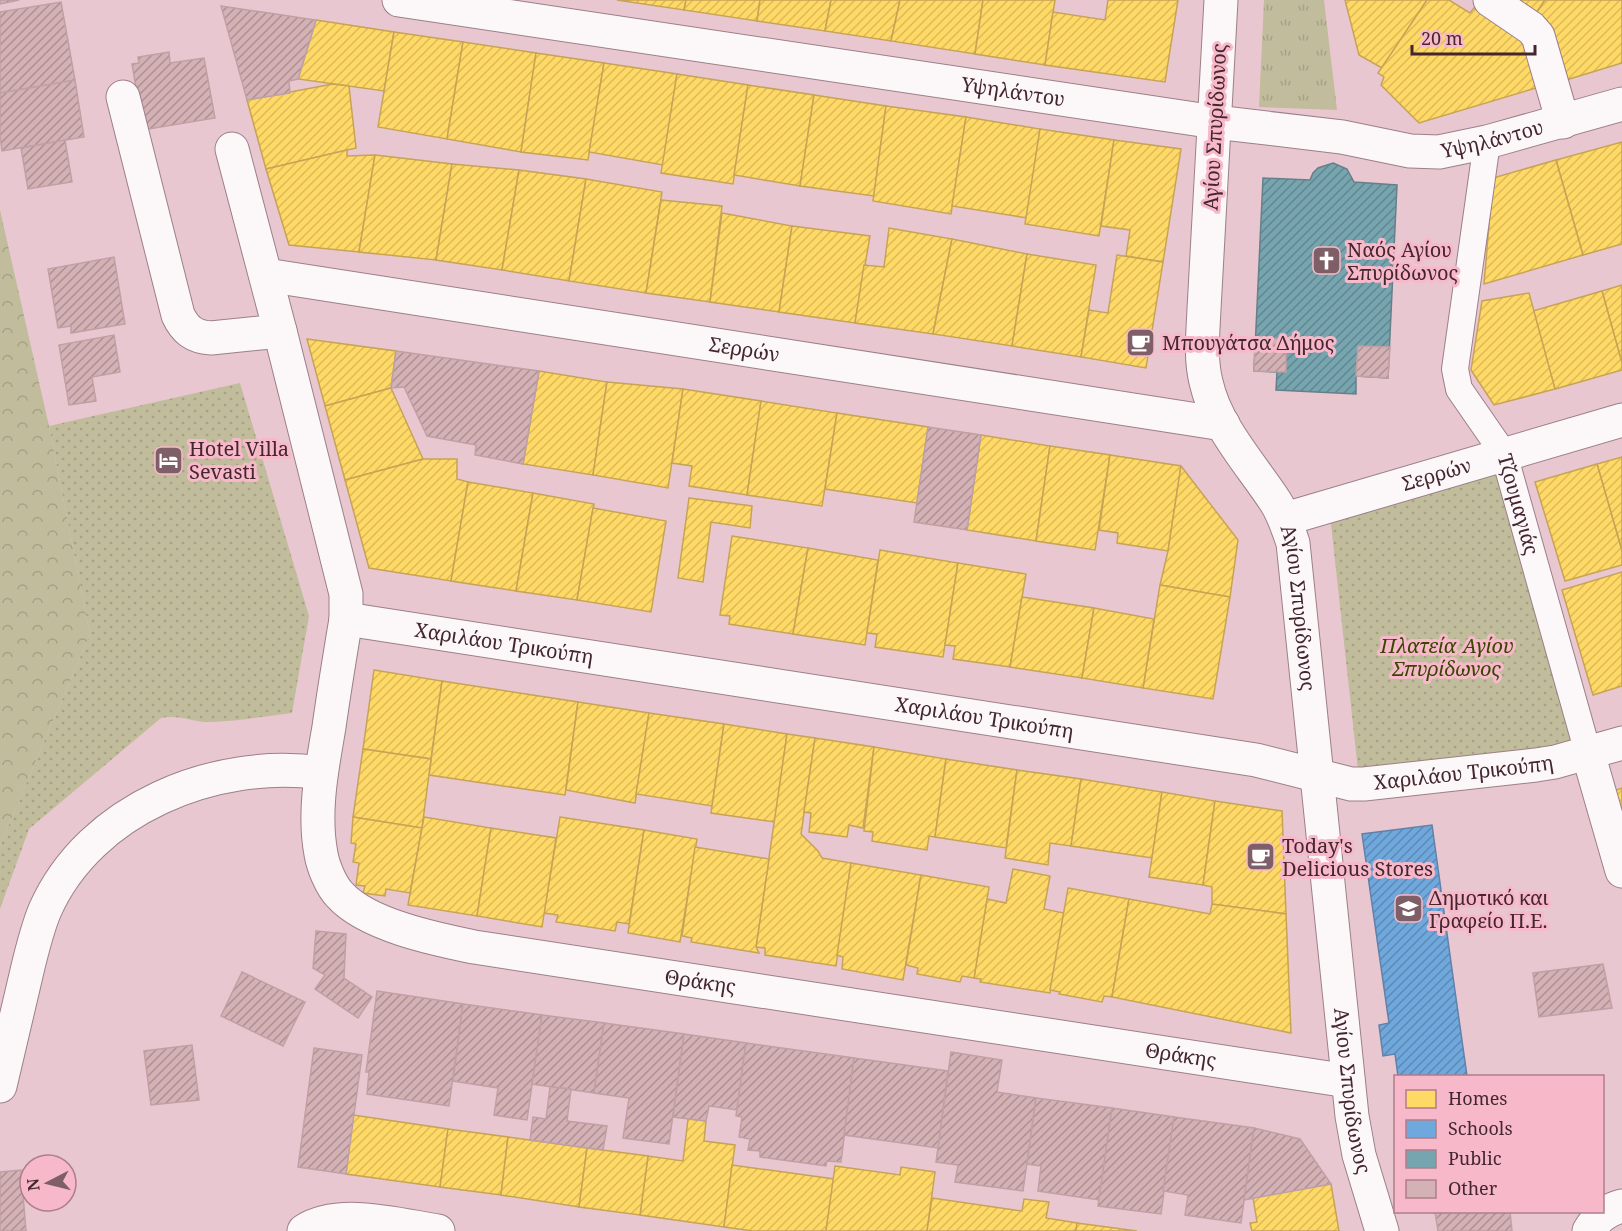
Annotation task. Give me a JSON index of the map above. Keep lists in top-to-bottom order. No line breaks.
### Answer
{"streets":{"street":["Υψηλάντου","Αγίου Σπυρίδωνος","Σερρών","Τζουμαγιάς","Χαριλάου Τρικούπη","Θράκης"]},"crossings":[["Υψηλάντου","Αγίου Σπυρίδωνος"],["Υψηλάντου","Τζουμαγιάς"],["Αγίου Σπυρίδωνος","Σερρών"],["Αγίου Σπυρίδωνος","Χαριλάου Τρικούπη"],["Αγίου Σπυρίδωνος","Θράκης"],["Σερρών","Τζουμαγιάς"],["Σερρών","Θράκης"],["Τζουμαγιάς","Χαριλάου Τρικούπη"],["Χαριλάου Τρικούπη","Θράκης"]],"parks":["Πλατεία Αγίου Σπυρίδωνος"],"places":{"church":["Ναός Αγίου Σπυρίδωνος"],"cafe":["Μπουγάτσα Δήμος","Today's Delicious Stores"],"hotel":["Hotel Villa Sevasti"],"school or university":["Δημοτικό και Γραφείο Π.Ε."]},"legend":["Homes","Schools","Public","Other"],"scale_bar":"20 m","north":"left"}
